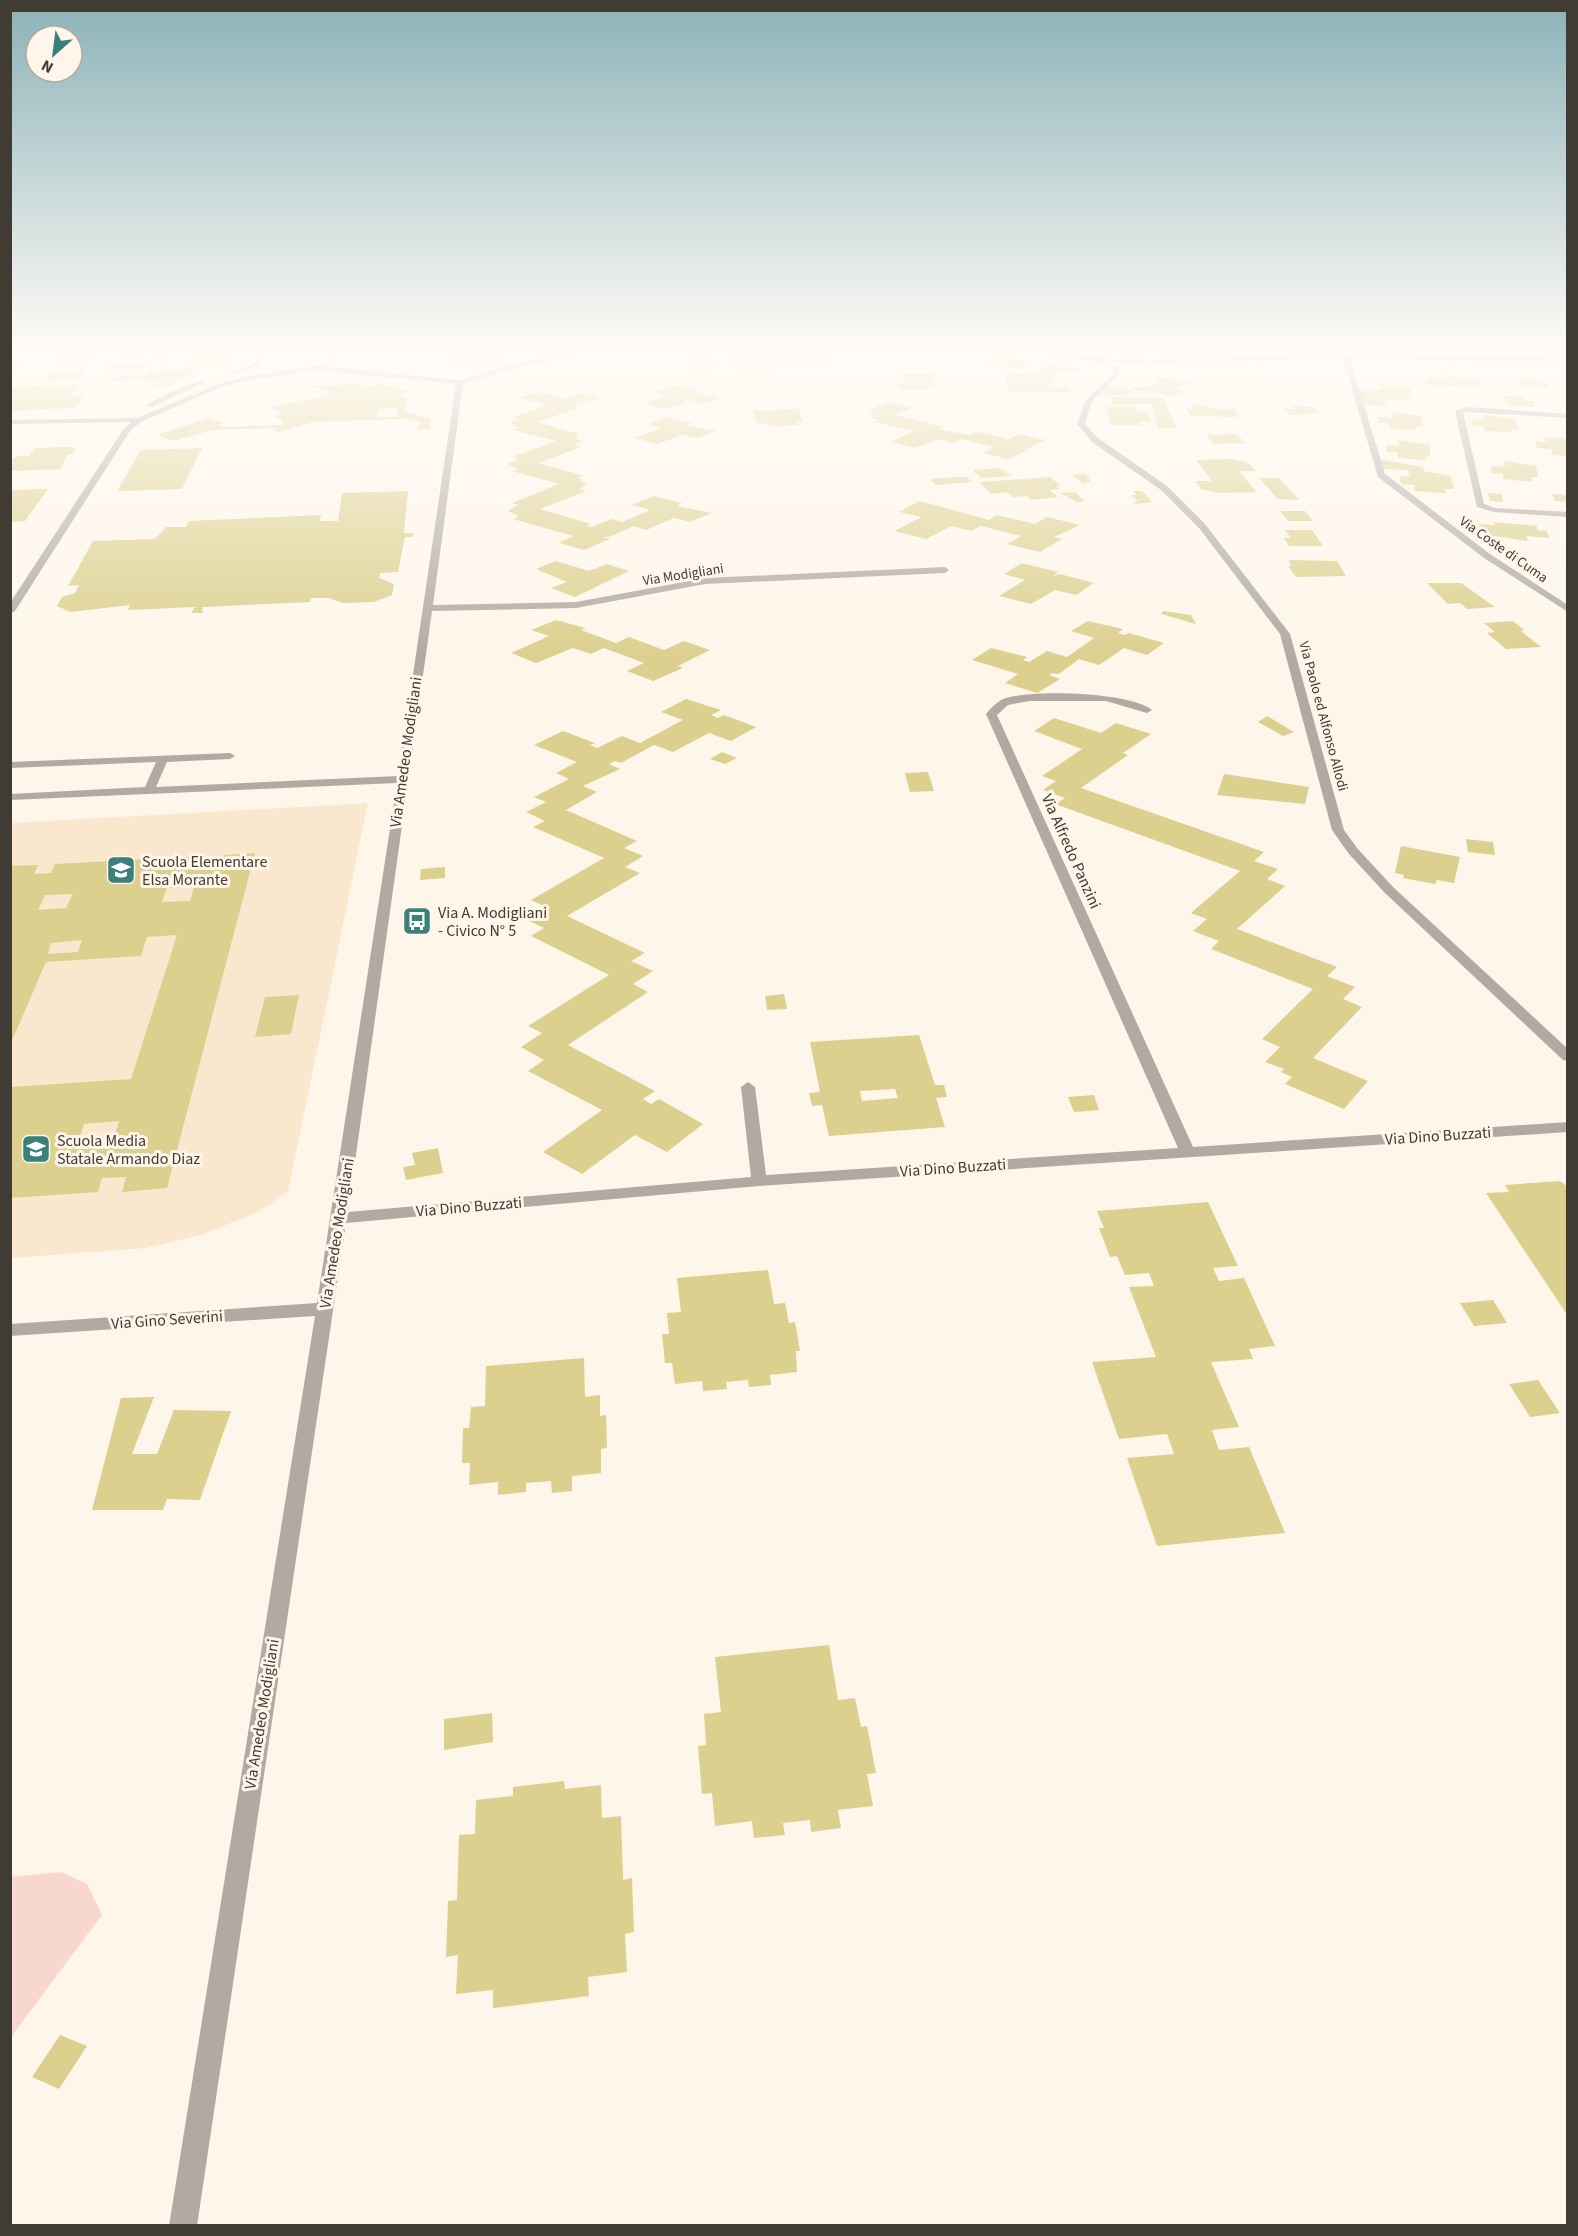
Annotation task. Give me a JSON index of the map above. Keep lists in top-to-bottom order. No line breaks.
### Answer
{"streets":{"street":["Via Coste di Cuma","Via Modigliani","Via Paolo ed Alfonso Allodi","Via Amedeo Modigliani","Via Alfredo Panzini","Via Dino Buzzati","Via Gino Severini"]},"crossings":[["Via Modigliani","Via Amedeo Modigliani"],["Via Amedeo Modigliani","Via Dino Buzzati"],["Via Amedeo Modigliani","Via Gino Severini"],["Via Alfredo Panzini","Via Dino Buzzati"]],"places":{"school or university":["Scuola Elementare Elsa Morante","Scuola Media Statale Armando Diaz"],"bus stop":["Via A. Modigliani - Civico N° 5"]},"north":"bottom left"}
